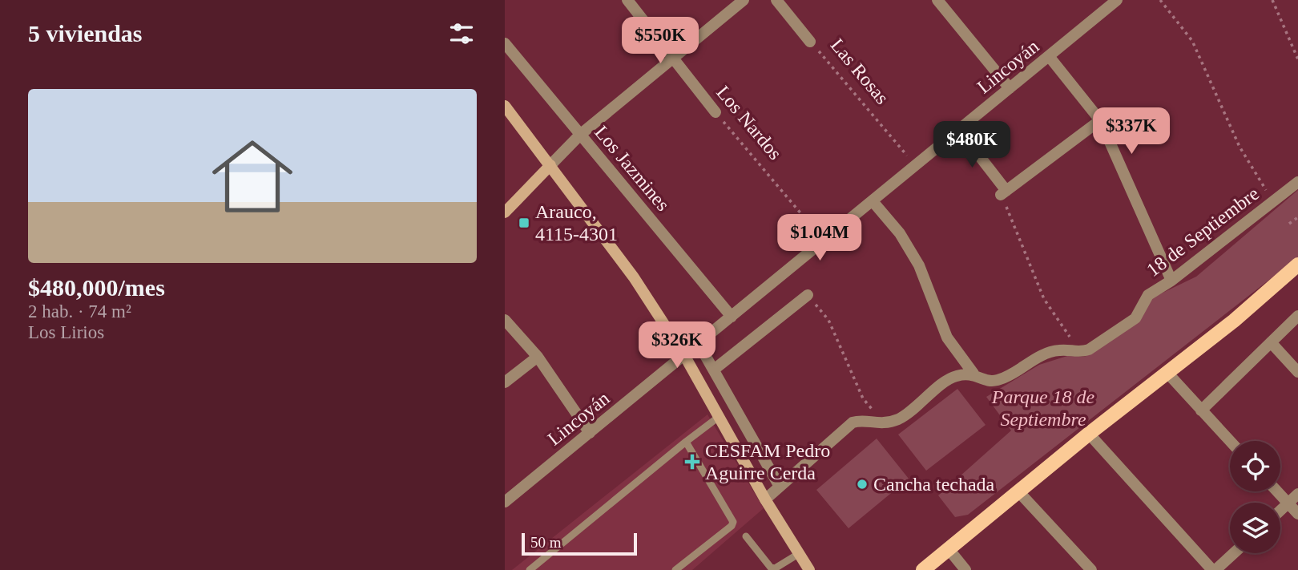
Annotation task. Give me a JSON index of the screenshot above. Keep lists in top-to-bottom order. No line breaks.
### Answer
{"streets":{"street":["Lincoyán","Las Rosas","Los Nardos","Los Jazmines","18 de Septiembre"]},"crossings":[["Lincoyán","Las Rosas"],["Lincoyán","Los Nardos"],["Lincoyán","Los Jazmines"]],"parks":["Parque 18 de Septiembre"],"places":{"transit":["Arauco, 4115-4301"],"health":["CESFAM Pedro Aguirre Cerda"],"other":["Cancha techada"]},"scale_bar":"50 m","page":{"heading":"5 viviendas","price":["$550K","$337K","$480K","$1.04M","$326K"],"list":[{"name":"$480,000/mes","note":"2 hab. · 74 m² · Los Lirios"}],"scale":"50 m"}}
